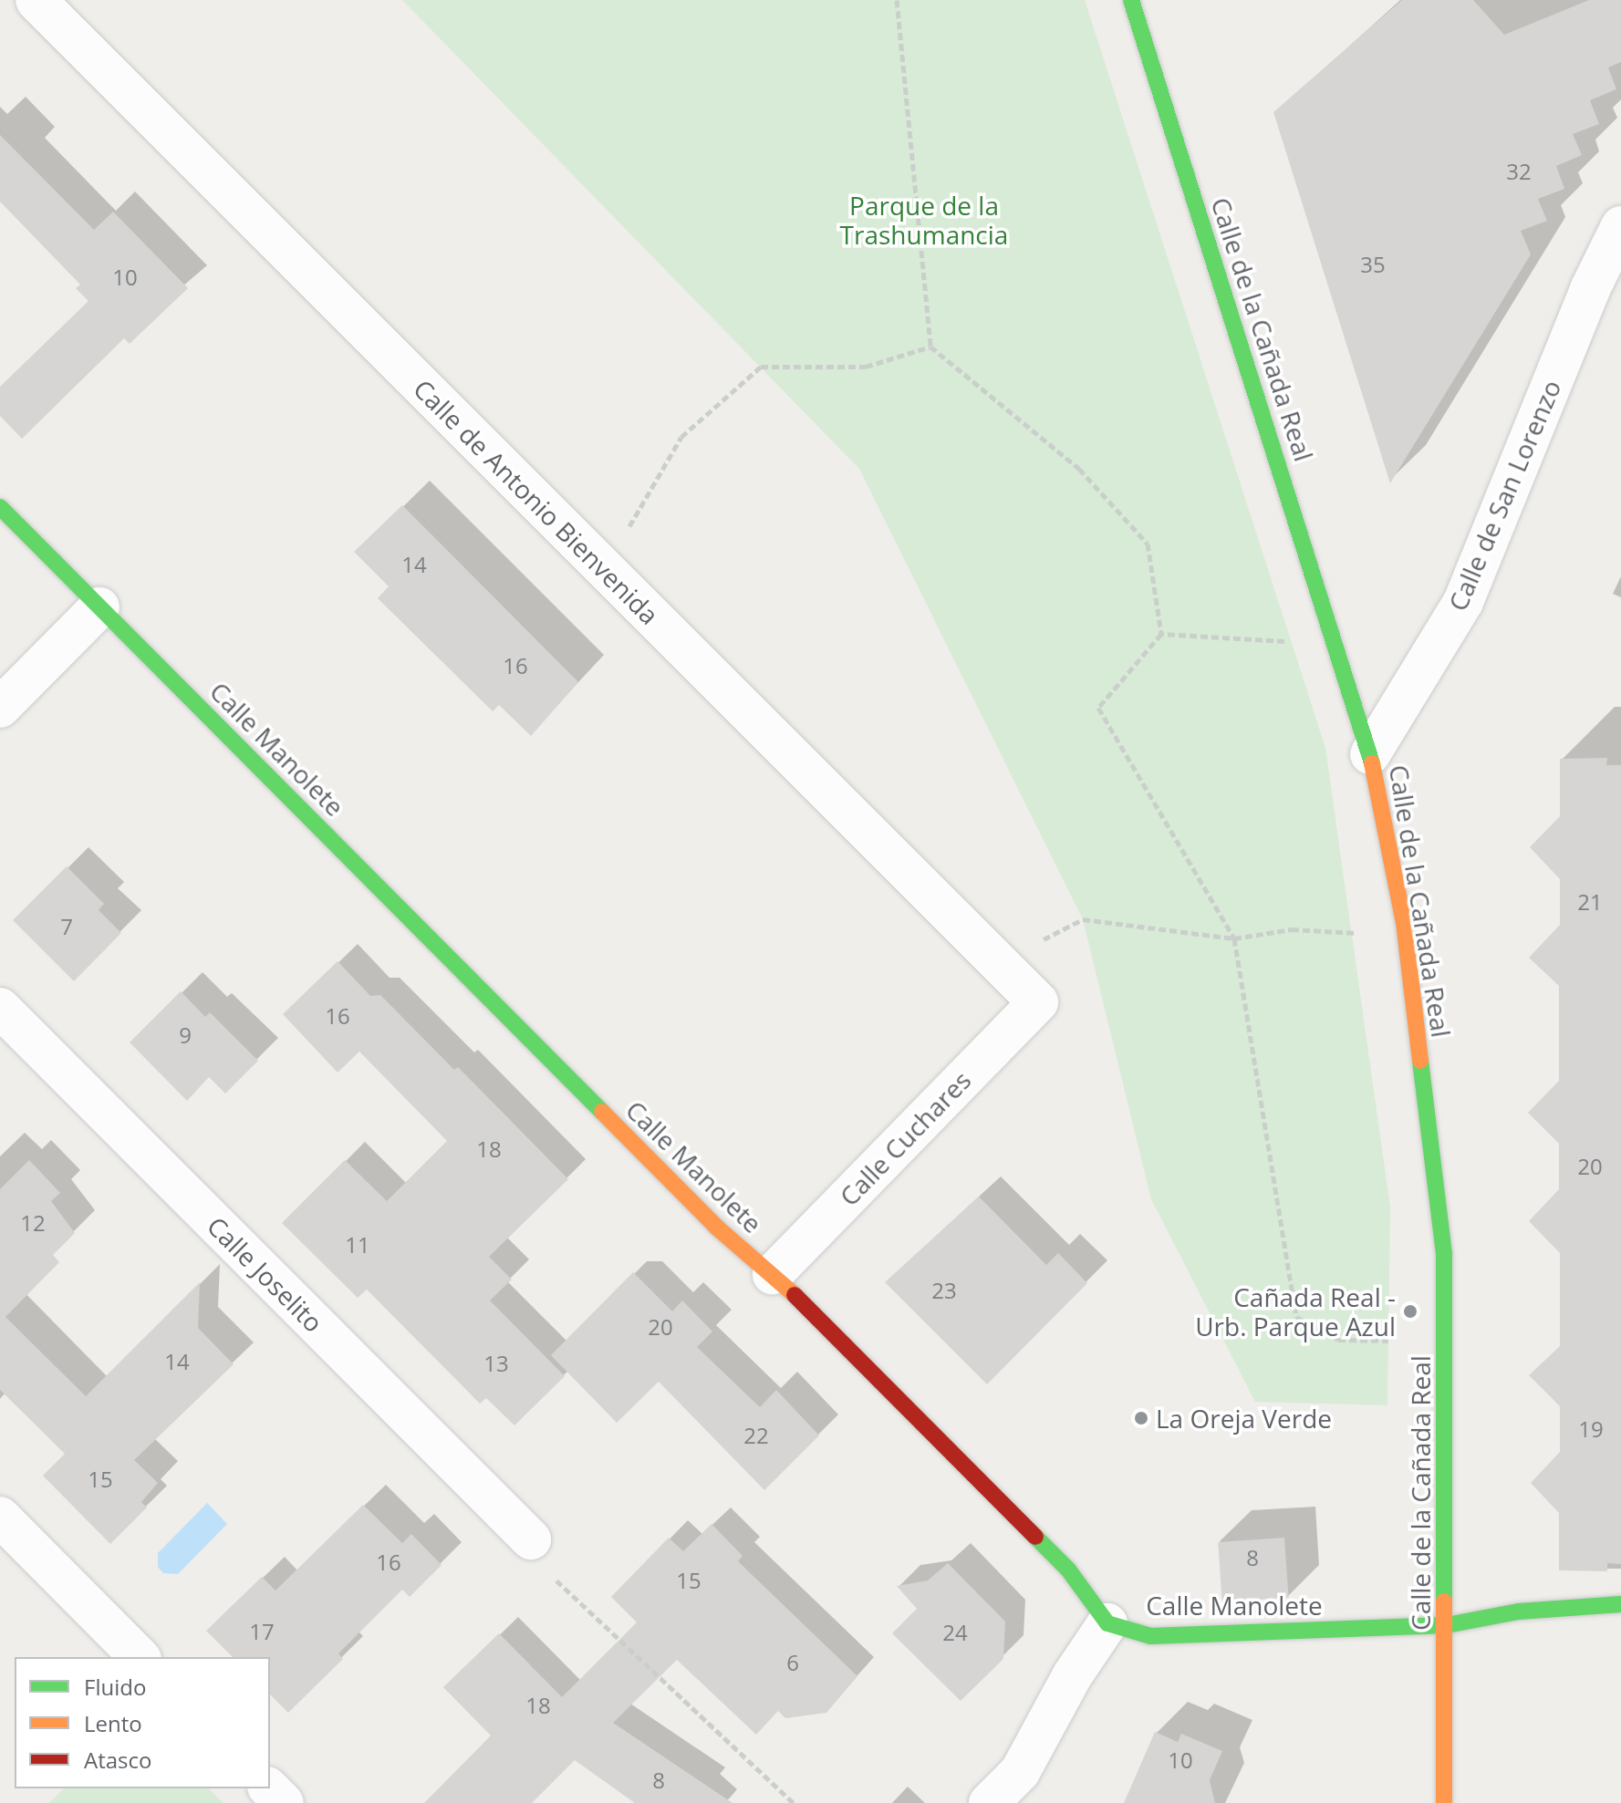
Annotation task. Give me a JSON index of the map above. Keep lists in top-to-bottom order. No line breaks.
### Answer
{"streets":{"street":["Calle de la Cañada Real","Calle de San Lorenzo","Calle de Antonio Bienvenida","Calle Manolete","Calle Cuchares","Calle Joselito"]},"crossings":[["Calle de la Cañada Real","Calle de San Lorenzo"],["Calle de la Cañada Real","Calle Manolete"],["Calle de Antonio Bienvenida","Calle Cuchares"],["Calle Manolete","Calle Cuchares"]],"parks":["Parque de la Trashumancia"],"places":["Cañada Real - Urb. Parque Azul","La Oreja Verde"],"house_numbers":["32","35","10","14","16","21","7","16","9","18","20","12","11","23","20","14","13","19","22","15","8","16","15","17","24","6","18","10","8"],"legend":["Fluido","Lento","Atasco"]}
